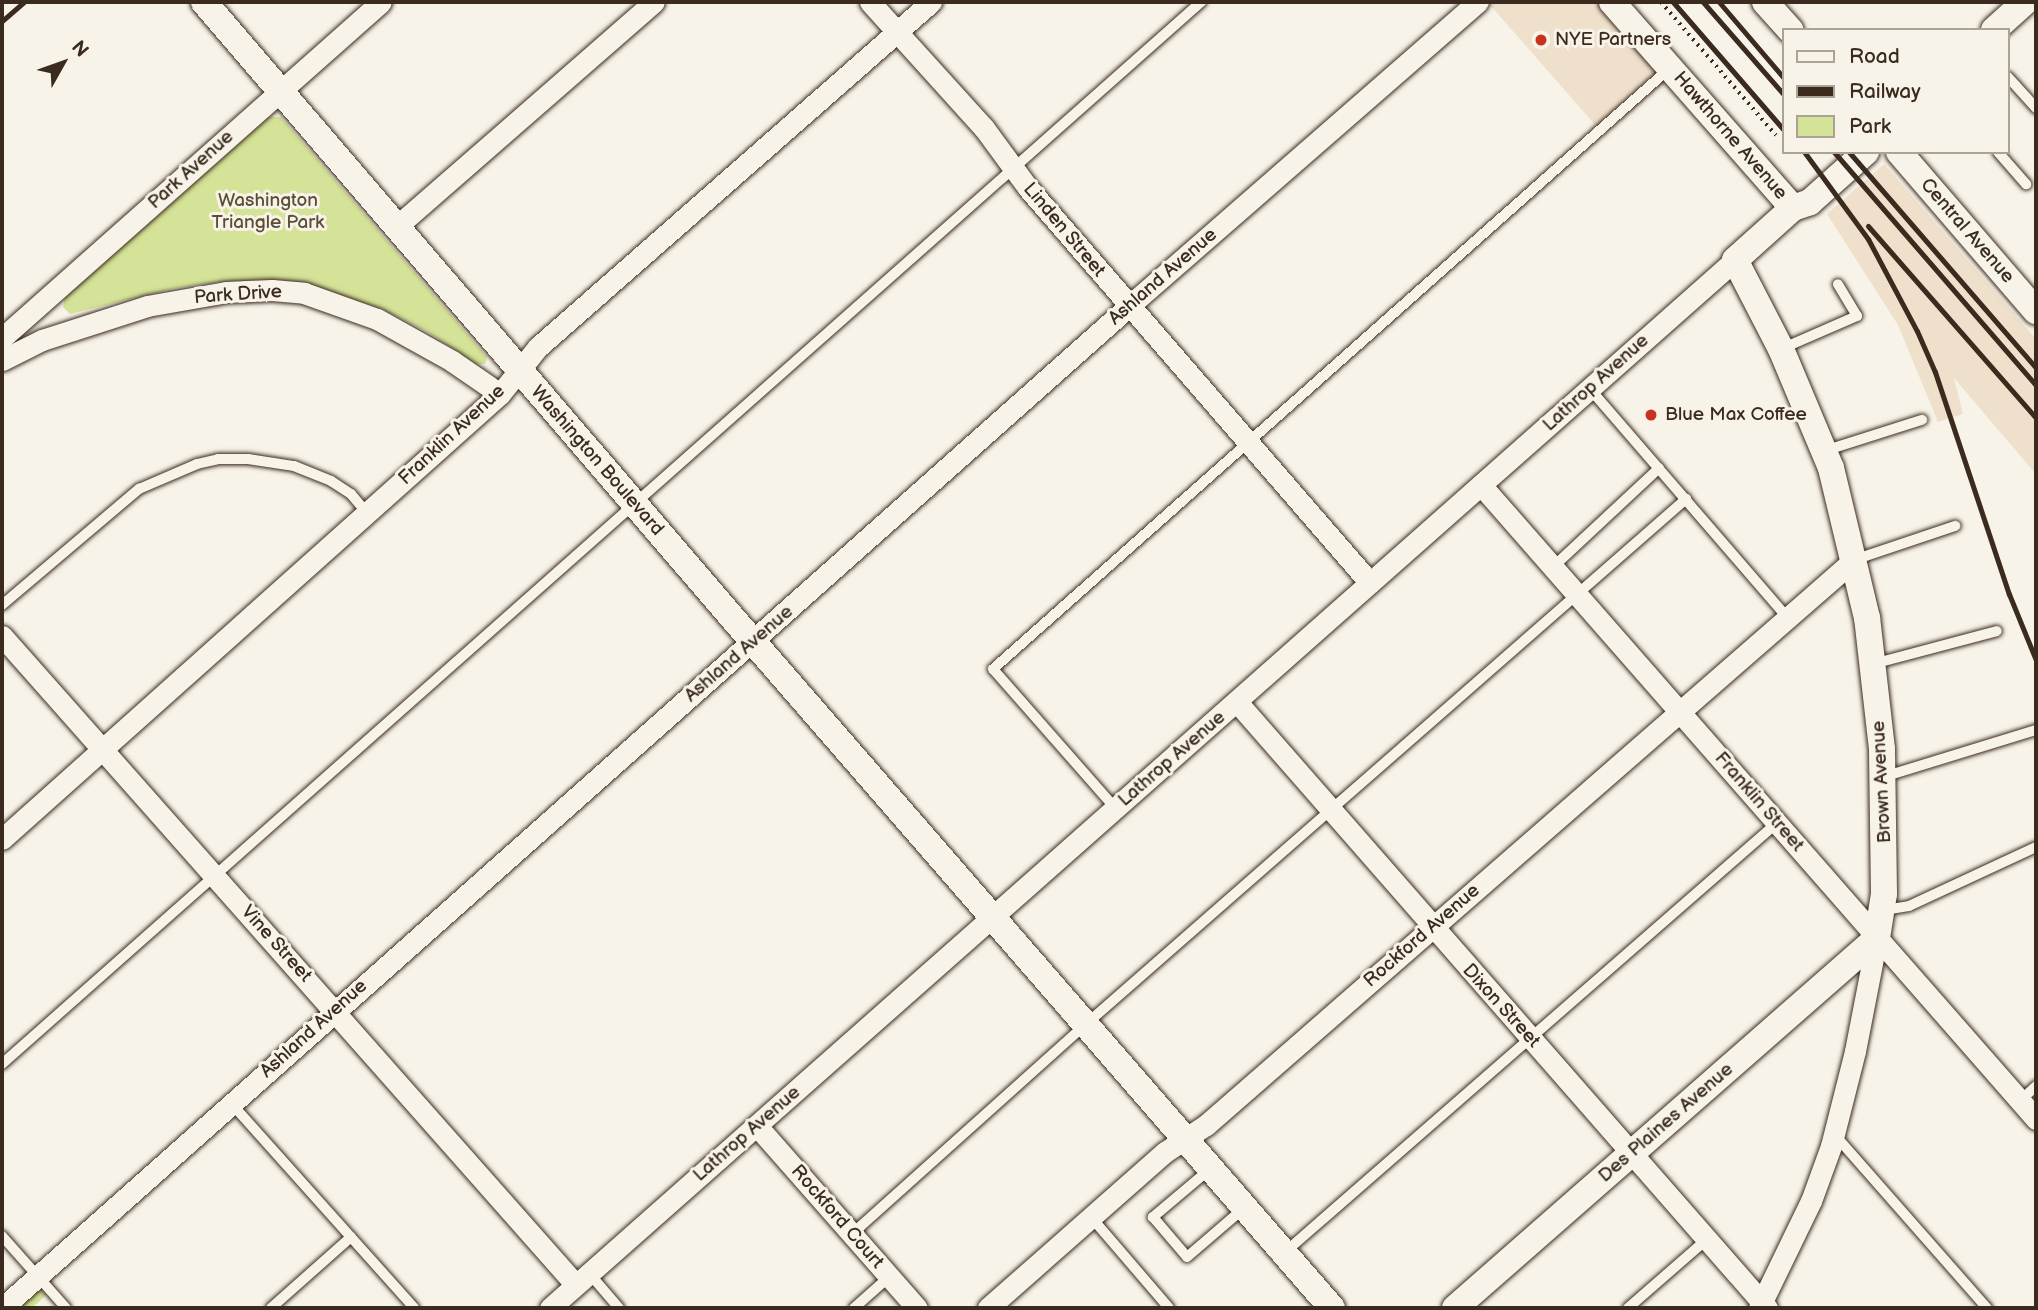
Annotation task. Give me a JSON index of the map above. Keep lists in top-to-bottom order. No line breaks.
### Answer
{"streets":{"street":["Hawthorne Avenue","Park Avenue","Linden Street","Central Avenue","Ashland Avenue","Park Drive","Lathrop Avenue","Franklin Avenue","Washington Boulevard","Brown Avenue","Franklin Street","Rockford Avenue","Vine Street","Dixon Street","Des Plaines Avenue","Rockford Court"]},"crossings":[["Hawthorne Avenue","Lathrop Avenue"],["Park Avenue","Washington Boulevard"],["Linden Street","Ashland Avenue"],["Linden Street","Lathrop Avenue"],["Linden Street","Franklin Avenue"],["Ashland Avenue","Washington Boulevard"],["Ashland Avenue","Vine Street"],["Park Drive","Franklin Avenue"],["Lathrop Avenue","Washington Boulevard"],["Lathrop Avenue","Brown Avenue"],["Lathrop Avenue","Franklin Street"],["Lathrop Avenue","Vine Street"],["Lathrop Avenue","Dixon Street"],["Lathrop Avenue","Rockford Court"],["Franklin Avenue","Washington Boulevard"],["Franklin Avenue","Vine Street"],["Washington Boulevard","Rockford Avenue"],["Brown Avenue","Franklin Street"],["Brown Avenue","Rockford Avenue"],["Brown Avenue","Dixon Street"],["Brown Avenue","Des Plaines Avenue"],["Franklin Street","Rockford Avenue"],["Franklin Street","Des Plaines Avenue"],["Rockford Avenue","Dixon Street"],["Dixon Street","Des Plaines Avenue"]],"parks":["Washington Triangle Park"],"places":["NYE Partners","Blue Max Coffee"],"legend":["Road","Railway","Park"],"north":"top right"}
